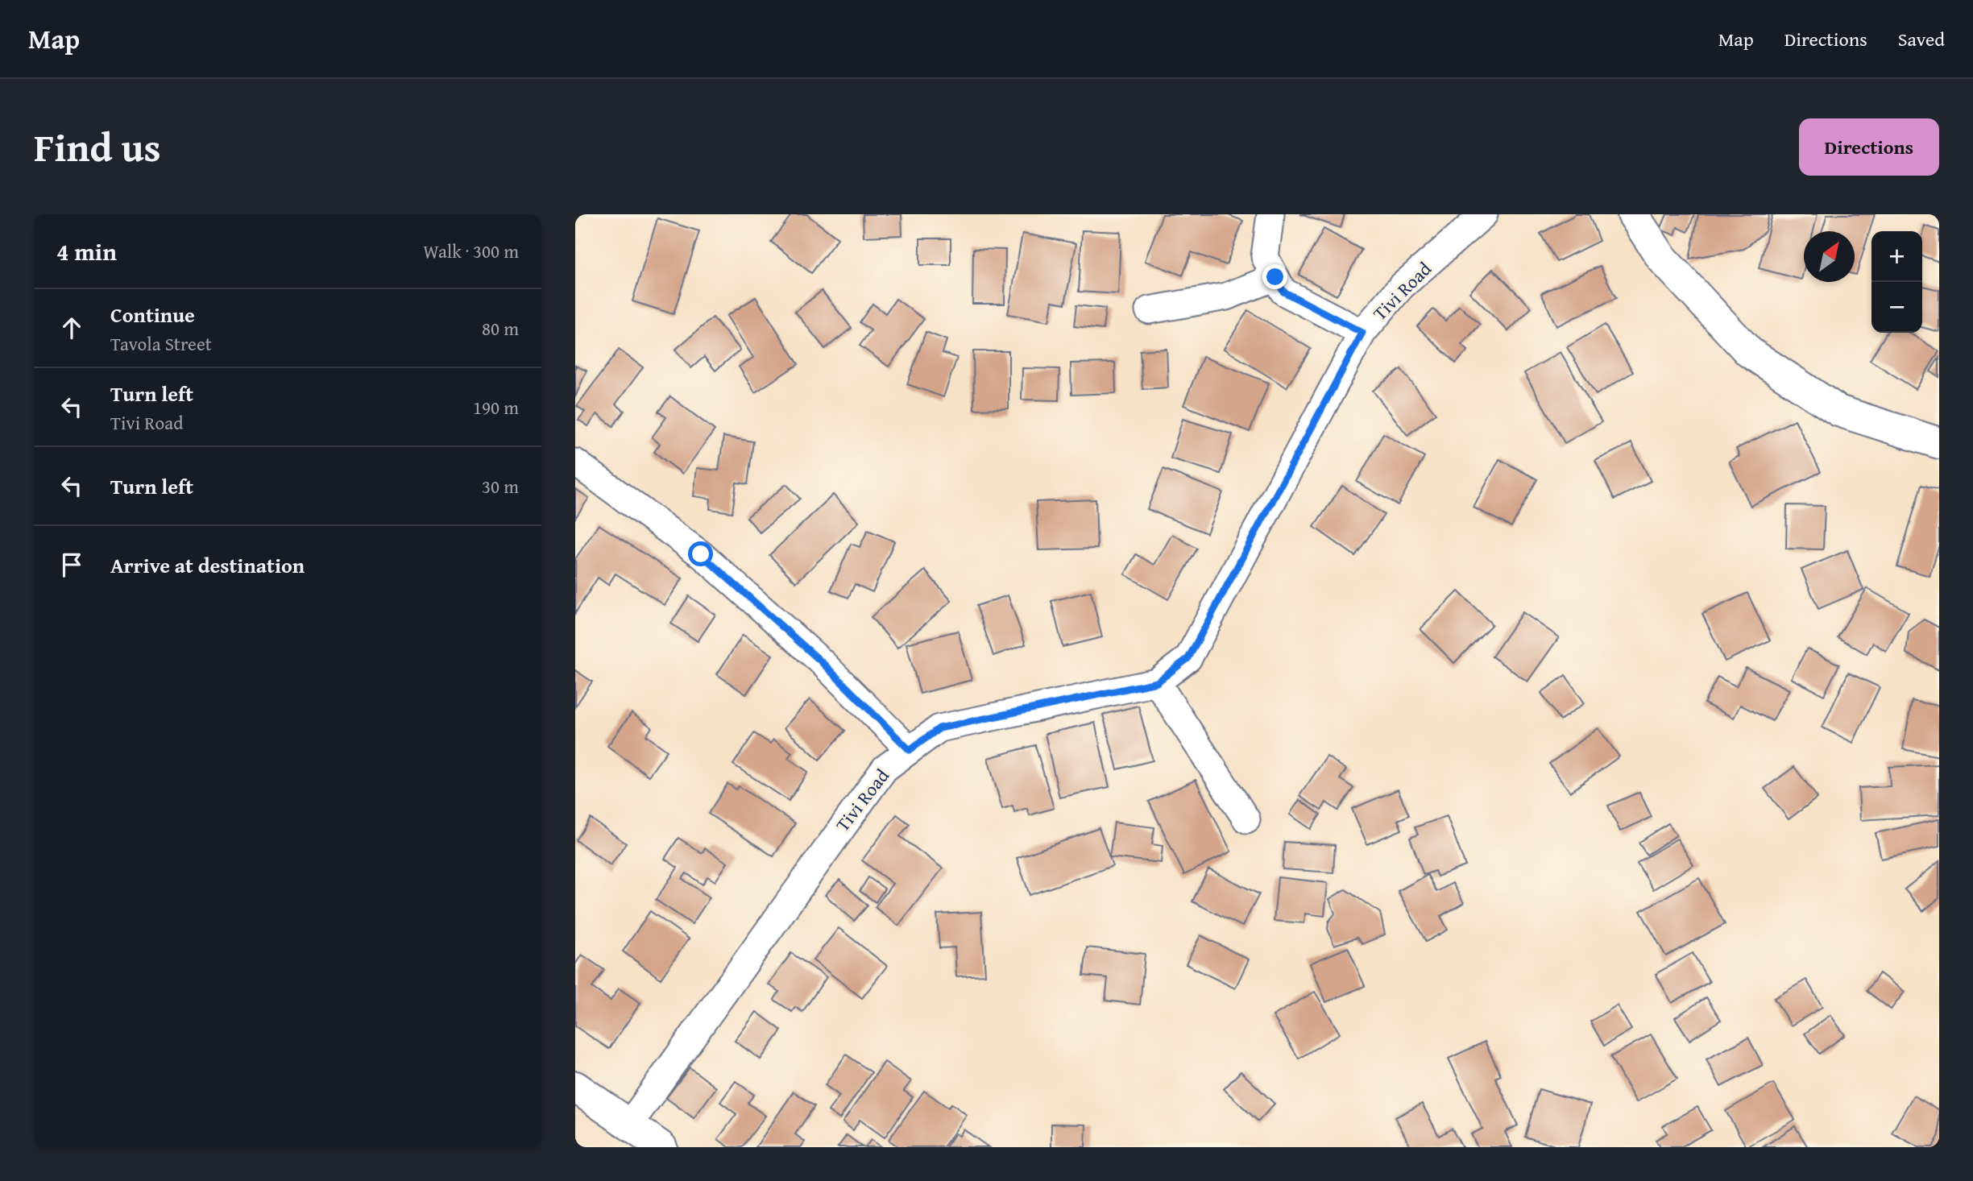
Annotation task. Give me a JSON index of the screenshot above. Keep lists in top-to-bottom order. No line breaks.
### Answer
{"streets":{"street":["Tivi Road"]},"north":"top right","page":{"header":"Map","nav":["Map","Directions","Saved"],"title":"Find us","buttons":"Directions","heading":["4 min","Walk · 300 m"],"map_buttons":["+","−"],"list":[["Continue","Tavola Street","80 m"],["Turn left","Tivi Road","190 m"],["Turn left","30 m"],"Arrive at destination"]}}
